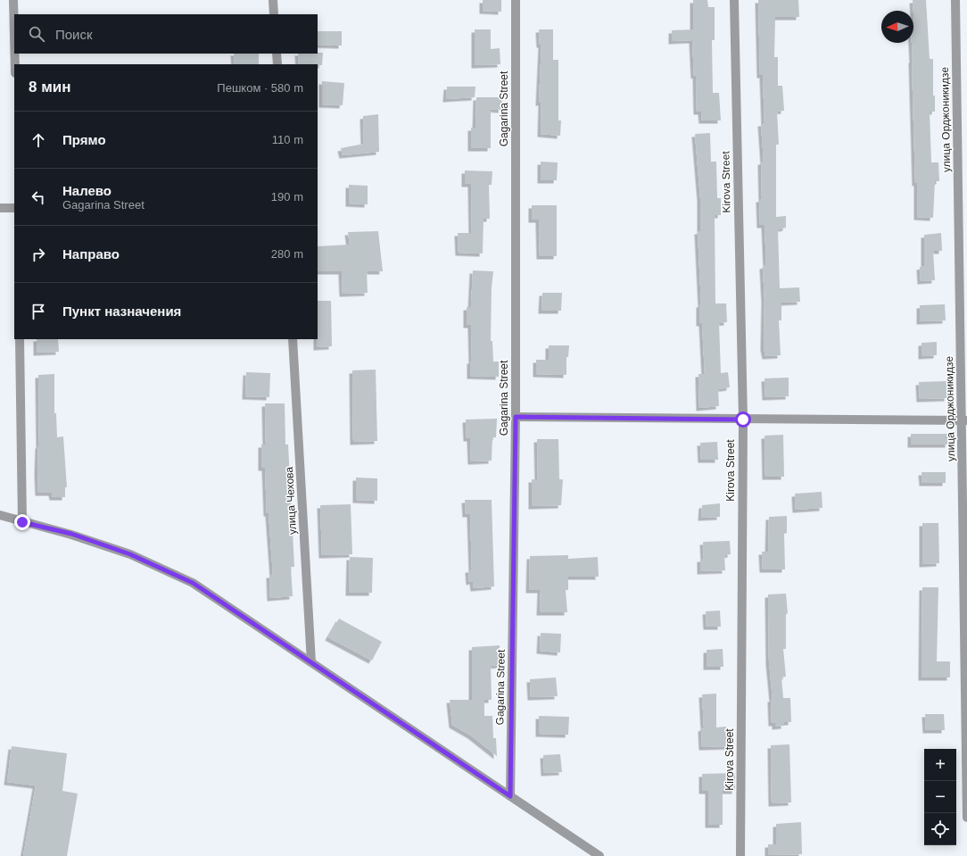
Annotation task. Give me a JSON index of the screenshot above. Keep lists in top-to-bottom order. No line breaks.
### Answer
{"streets":{"street":["Gagarina Street","улица Орджоникидзе","Kirova Street","улица Чехова"]},"north":"left","page":{"search":"Поиск","heading":["8 мин","Пешком · 580 m"],"list":[["Прямо","110 m"],["Налево","Gagarina Street","190 m"],["Направо","280 m"],"Пункт назначения"],"map_buttons":["+","−"]}}
